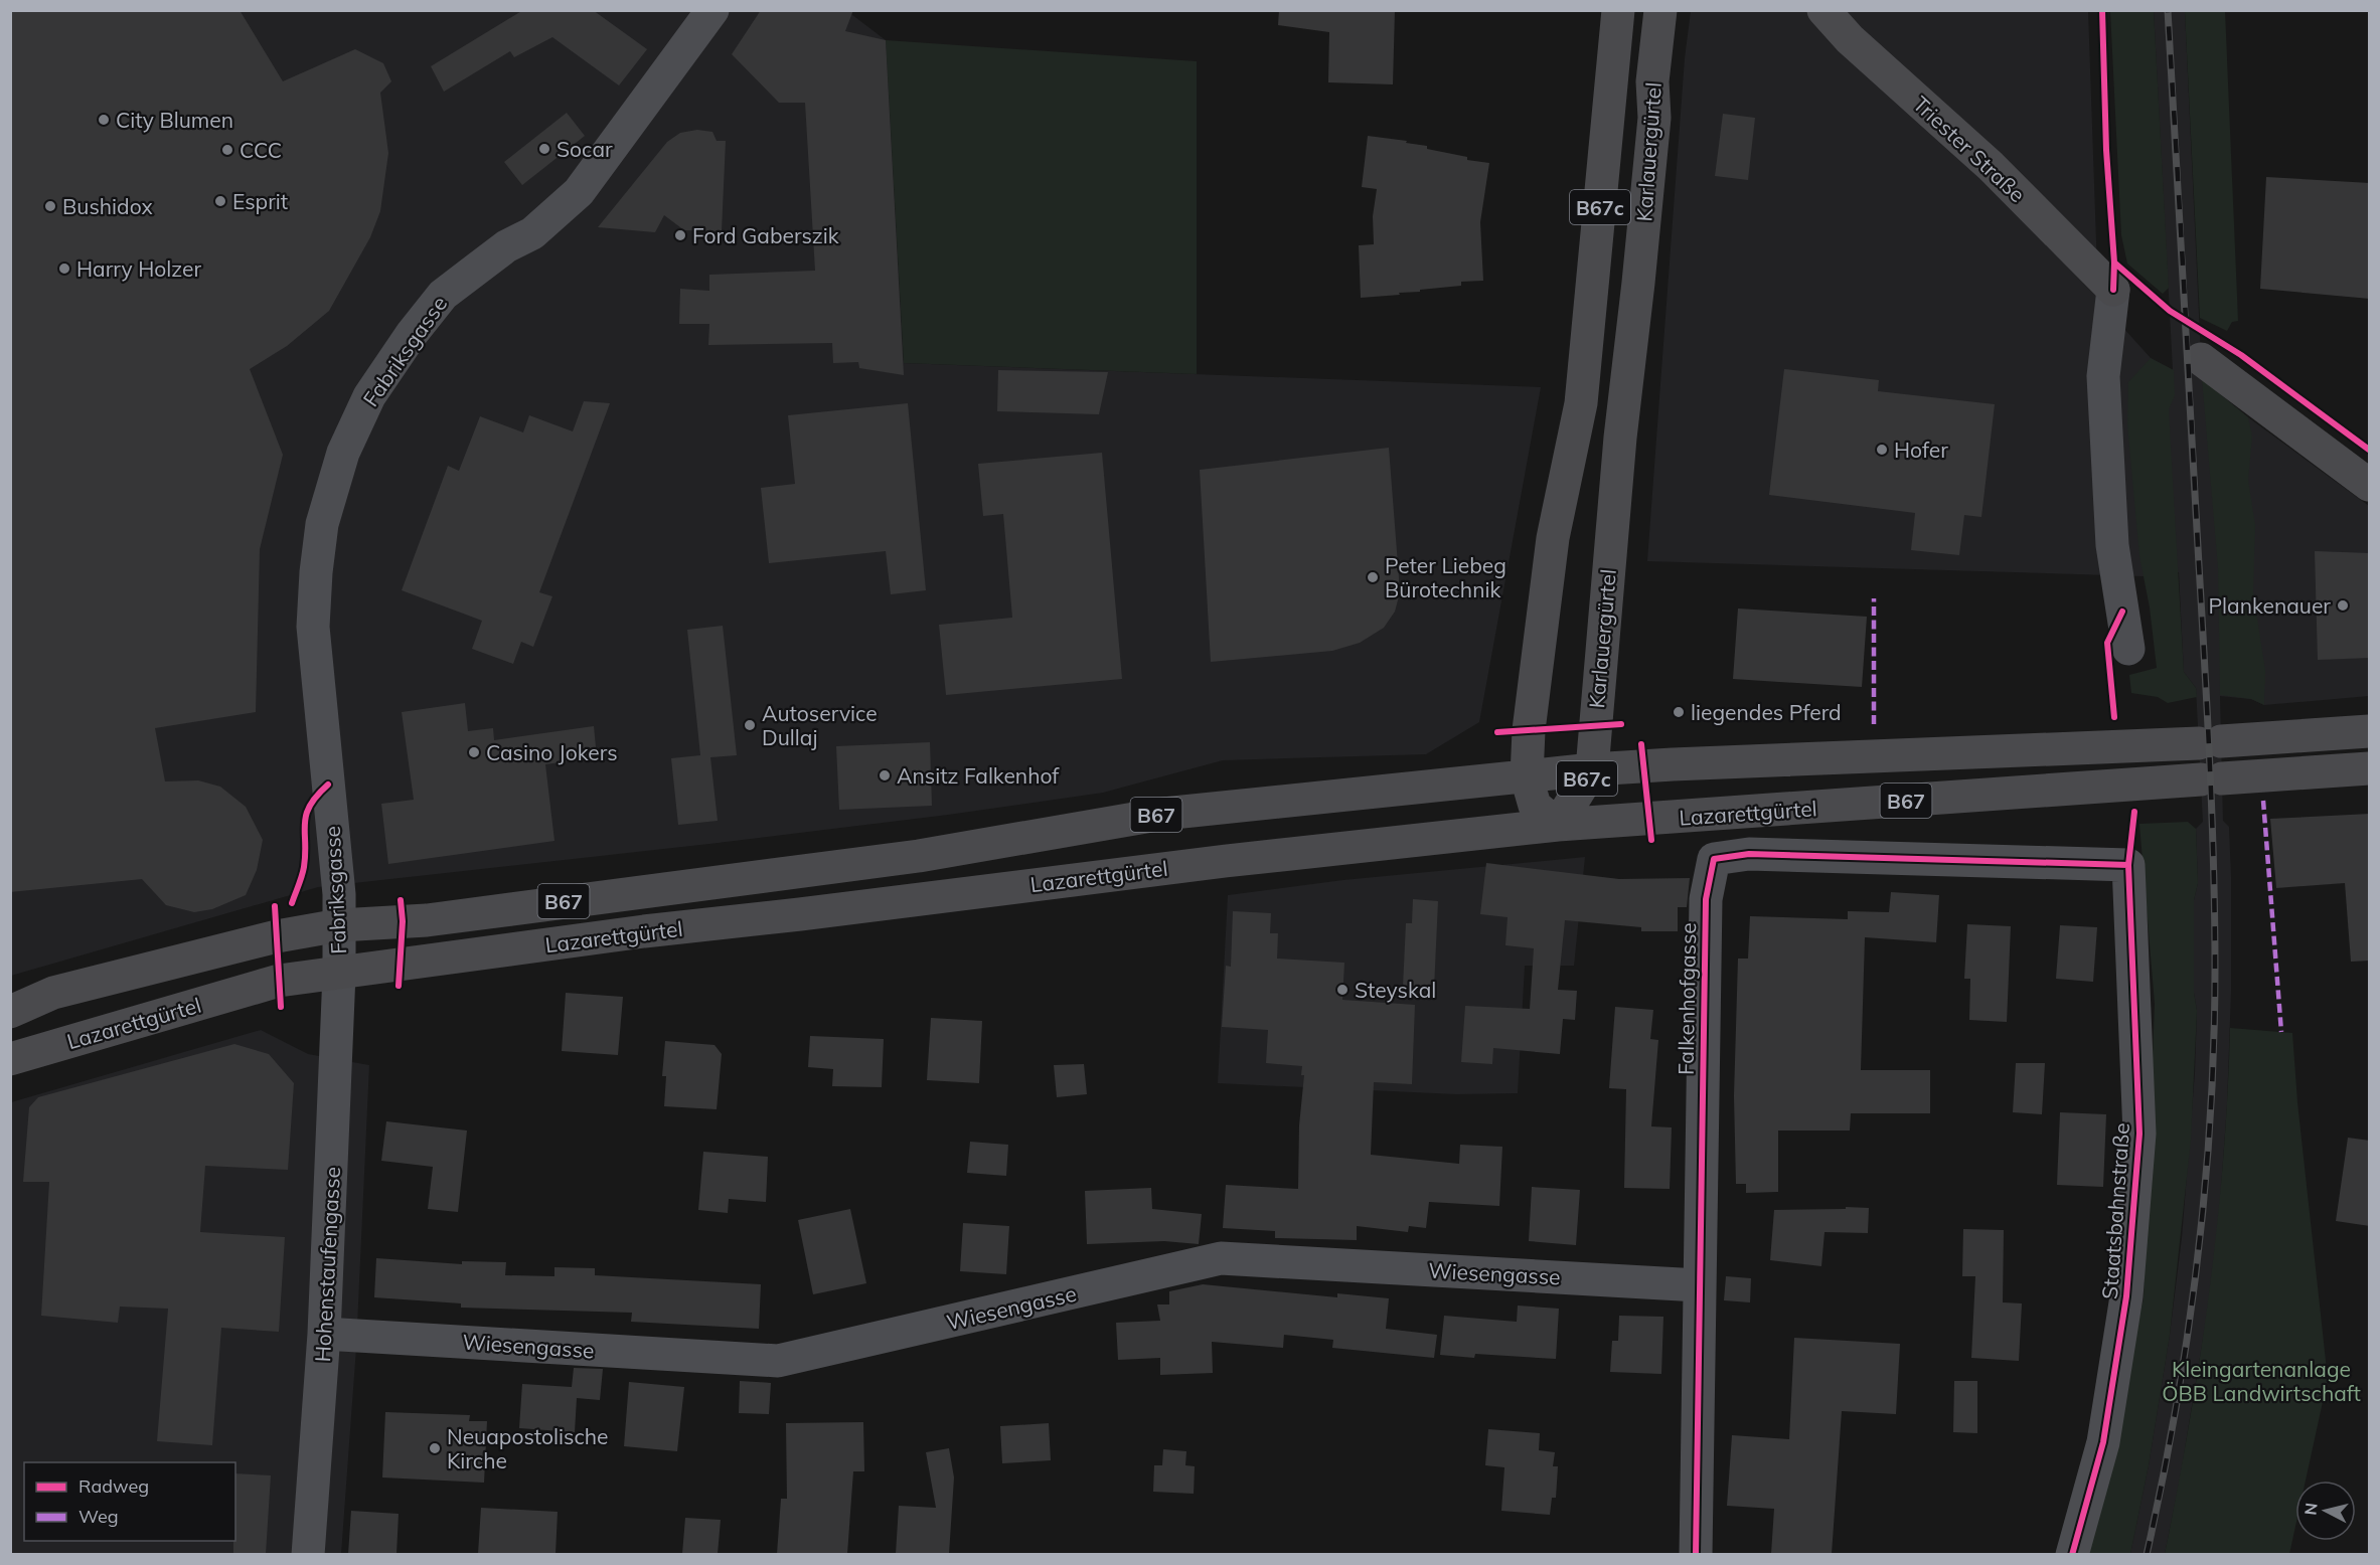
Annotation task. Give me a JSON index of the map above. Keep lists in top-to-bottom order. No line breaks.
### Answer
{"streets":{"main road":["Triester Straße","Karlauergürtel","B67c","B67","Lazarettgürtel"],"street":["Fabriksgasse","Falkenhofgasse","Staatsbahnstraße","Hohenstaufengasse","Wiesengasse"]},"crossings":[["Karlauergürtel","Lazarettgürtel"],["Fabriksgasse","Lazarettgürtel"],["Fabriksgasse","Hohenstaufengasse"],["Lazarettgürtel","Hohenstaufengasse"],["Falkenhofgasse","Staatsbahnstraße"],["Falkenhofgasse","Wiesengasse"],["Hohenstaufengasse","Wiesengasse"]],"parks":["Kleingartenanlage ÖBB Landwirtschaft"],"places":["City Blumen","Socar","CCC","Esprit","Bushidox","Ford Gaberszik","Harry Holzer","Hofer","Peter Liebeg Bürotechnik","Plankenauer","liegendes Pferd","Autoservice Dullaj","Casino Jokers","Ansitz Falkenhof","Steyskal","Neuapostolische Kirche"],"legend":["Radweg","Weg"],"north":"left"}
